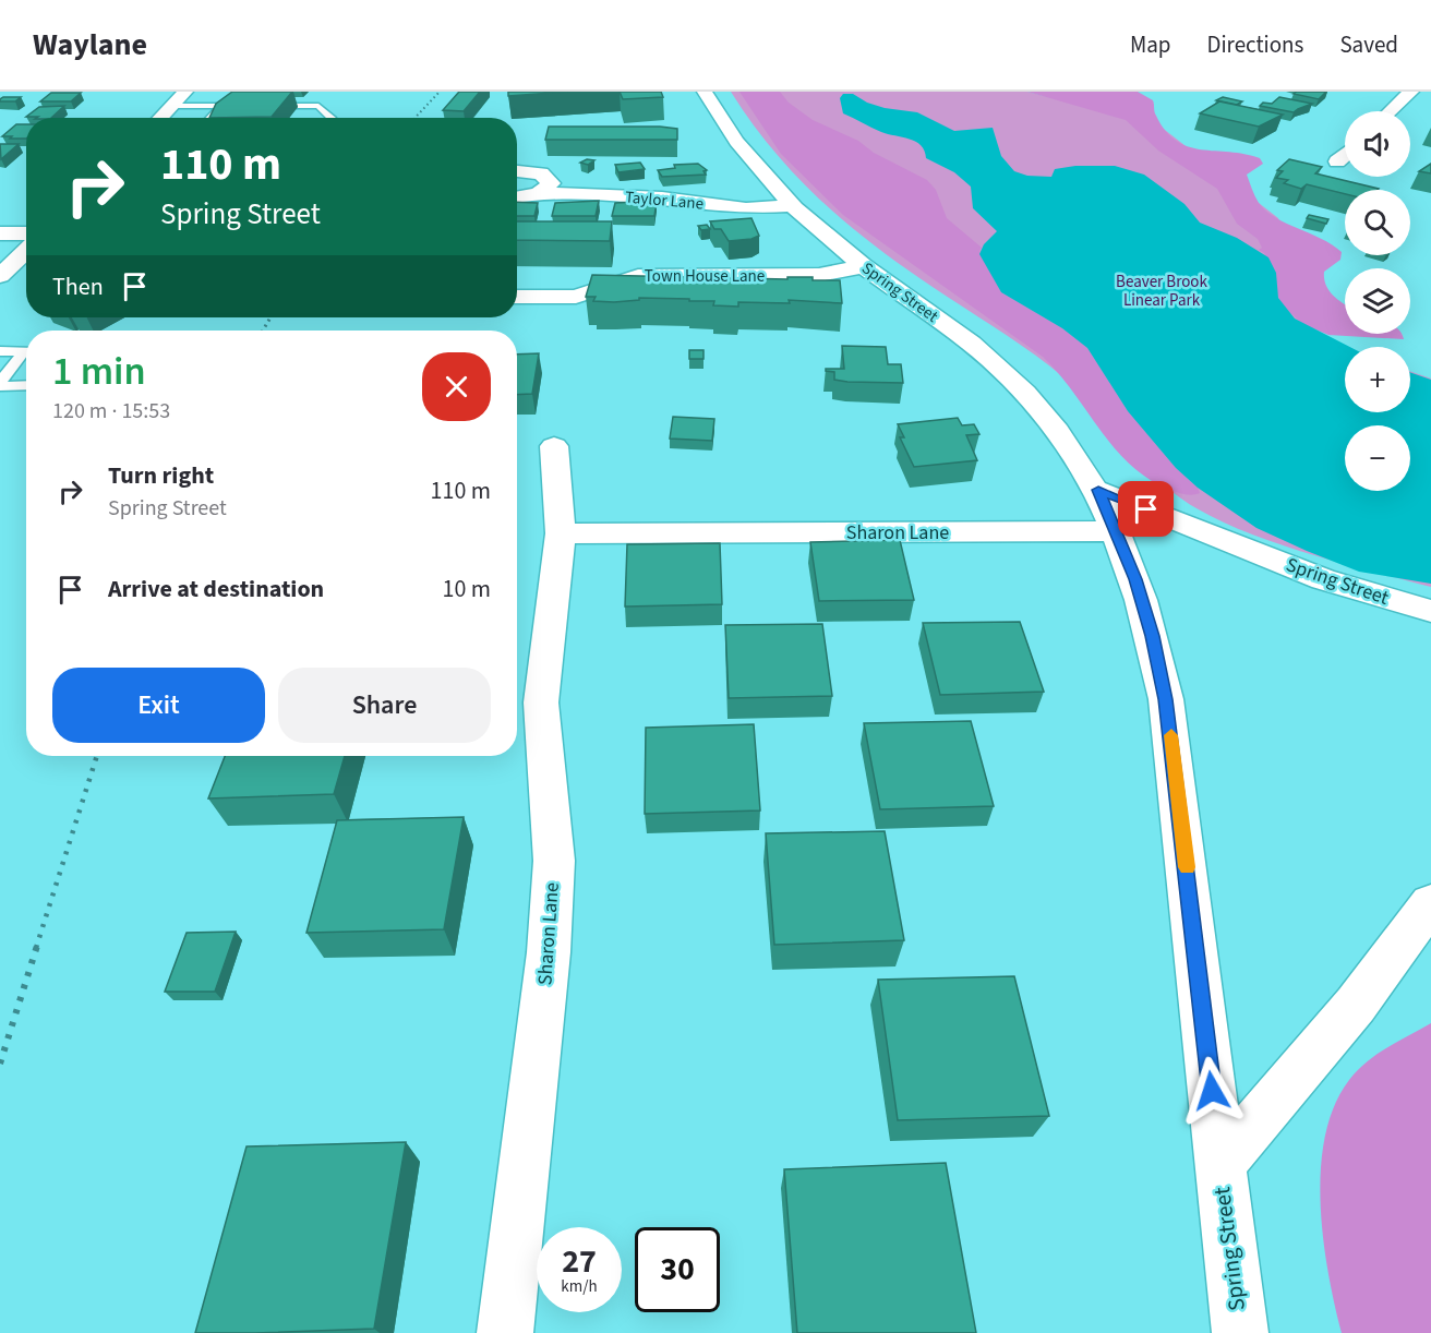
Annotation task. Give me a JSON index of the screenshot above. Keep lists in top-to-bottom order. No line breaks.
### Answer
{"streets":{"street":["Taylor Lane","Town House Lane","Spring Street","Sharon Lane"]},"crossings":[["Taylor Lane","Spring Street"],["Town House Lane","Spring Street"],["Spring Street","Sharon Lane"]],"parks":["Beaver Brook Linear Park"],"page":{"header":"Waylane","nav":["Map","Directions","Saved"],"map_buttons":["+","−"],"turn":["110 m","Spring Street"],"then":"Then","heading":["1 min","120 m · 15:53"],"list":[{"name":"Turn right","note":"Spring Street","value":"110 m"},{"name":"Arrive at destination","value":"10 m"}],"buttons":["Exit","Share"],"speed":"27 km/h","limit":"30"}}
